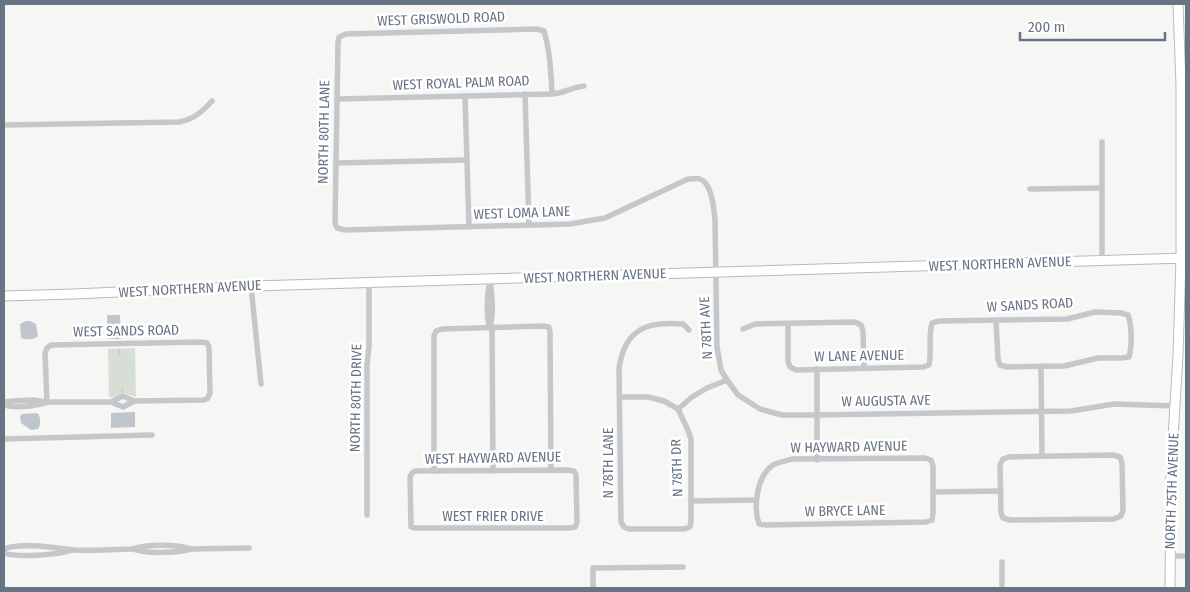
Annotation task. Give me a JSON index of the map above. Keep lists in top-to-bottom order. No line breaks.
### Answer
{"streets":{"main road":["WEST NORTHERN AVENUE","NORTH 75TH AVENUE"],"street":["WEST GRISWOLD ROAD","WEST ROYAL PALM ROAD","NORTH 80TH LANE","WEST LOMA LANE","W SANDS ROAD","N 78TH AVE","WEST SANDS ROAD","W LANE AVENUE","NORTH 80TH DRIVE","W AUGUSTA AVE","W HAYWARD AVENUE","WEST HAYWARD AVENUE","N 78TH LANE","N 78TH DR","W BRYCE LANE","WEST FRIER DRIVE"]},"crossings":[["WEST GRISWOLD ROAD","WEST ROYAL PALM ROAD"],["WEST GRISWOLD ROAD","NORTH 80TH LANE"],["WEST ROYAL PALM ROAD","NORTH 80TH LANE"],["NORTH 80TH LANE","WEST LOMA LANE"],["WEST LOMA LANE","N 78TH AVE"],["WEST NORTHERN AVENUE","N 78TH AVE"],["WEST NORTHERN AVENUE","NORTH 80TH DRIVE"],["WEST NORTHERN AVENUE","NORTH 75TH AVENUE"],["W SANDS ROAD","W LANE AVENUE"],["N 78TH AVE","W AUGUSTA AVE"],["W AUGUSTA AVE","NORTH 75TH AVENUE"],["W HAYWARD AVENUE","W BRYCE LANE"],["WEST HAYWARD AVENUE","WEST FRIER DRIVE"],["N 78TH LANE","N 78TH DR"]],"scale_bar":"200 m"}
